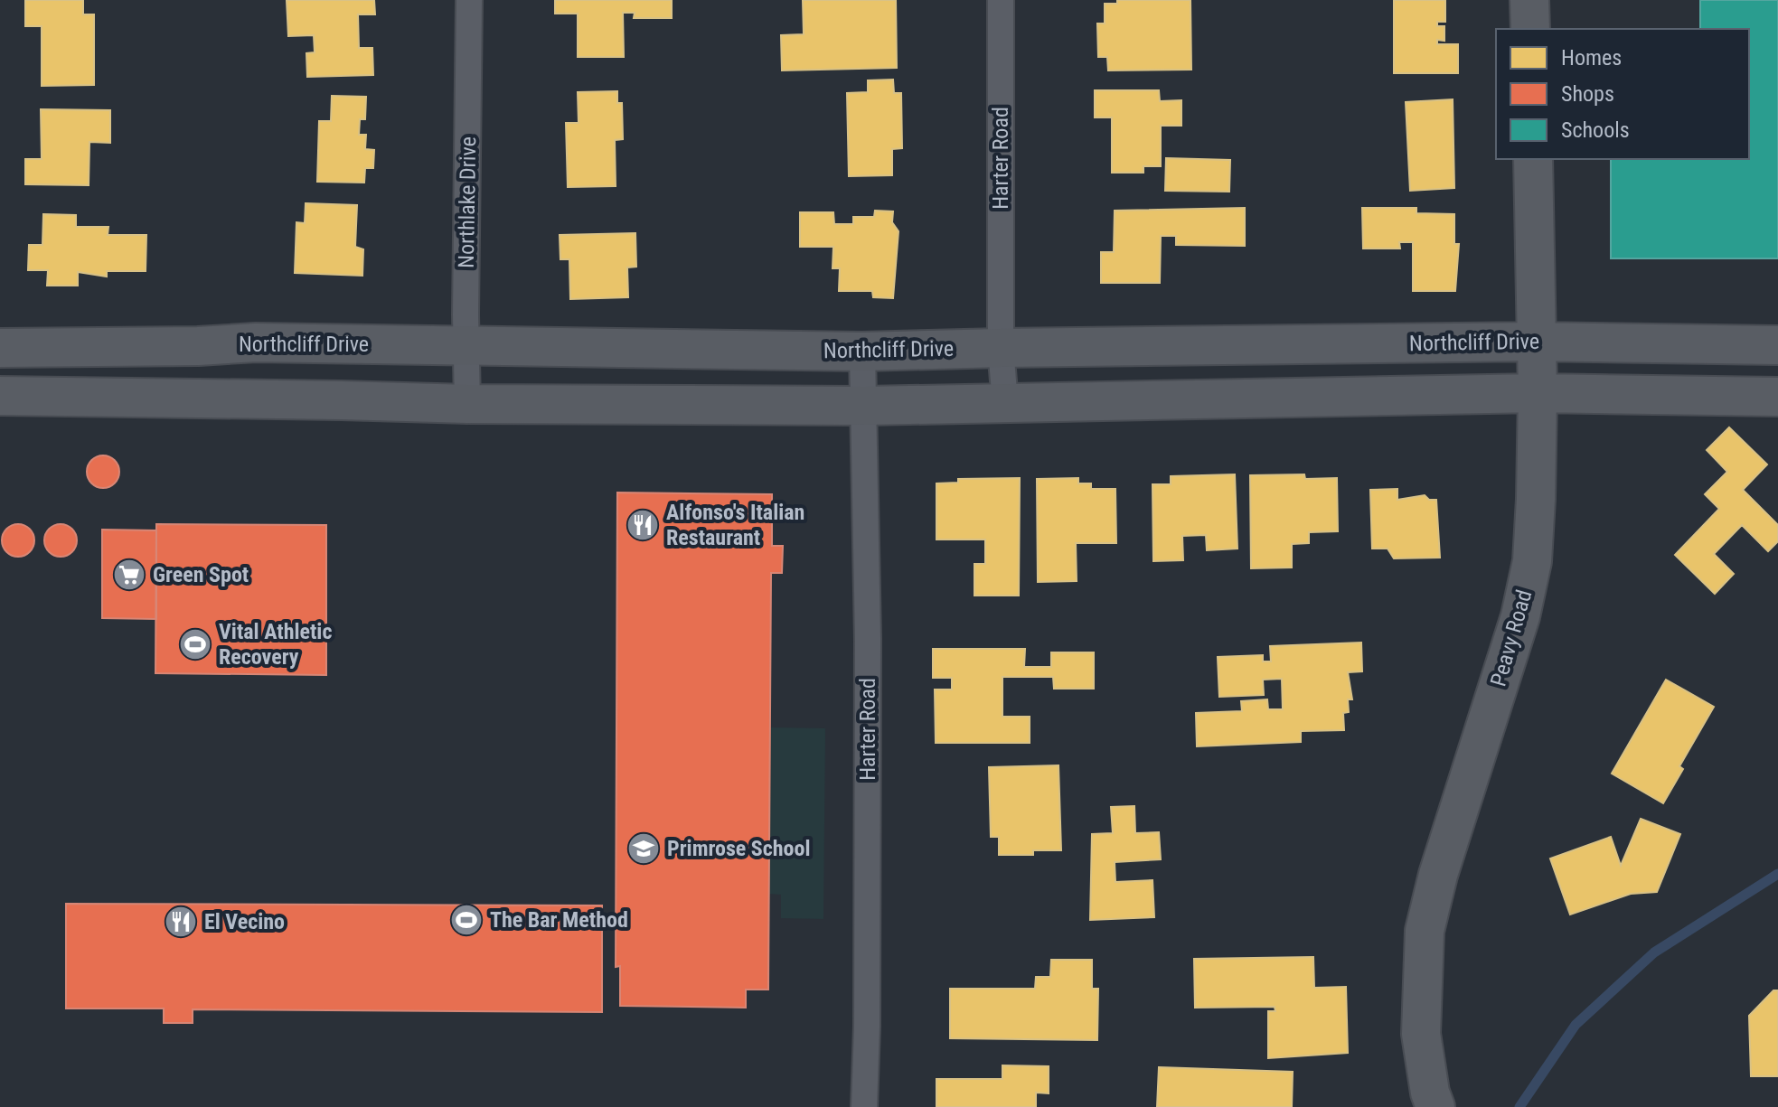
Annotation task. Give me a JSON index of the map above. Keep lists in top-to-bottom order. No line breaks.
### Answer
{"streets":{"street":["Harter Road","Northlake Drive","Northcliff Drive","Peavy Road"]},"crossings":[["Harter Road","Northcliff Drive"],["Northlake Drive","Northcliff Drive"],["Northcliff Drive","Peavy Road"]],"places":{"restaurant":["Alfonso's Italian Restaurant","El Vecino"],"supermarket":["Green Spot"],"sports":["Vital Athletic Recovery","The Bar Method"],"school or university":["Primrose School"]},"legend":["Homes","Shops","Schools"]}
